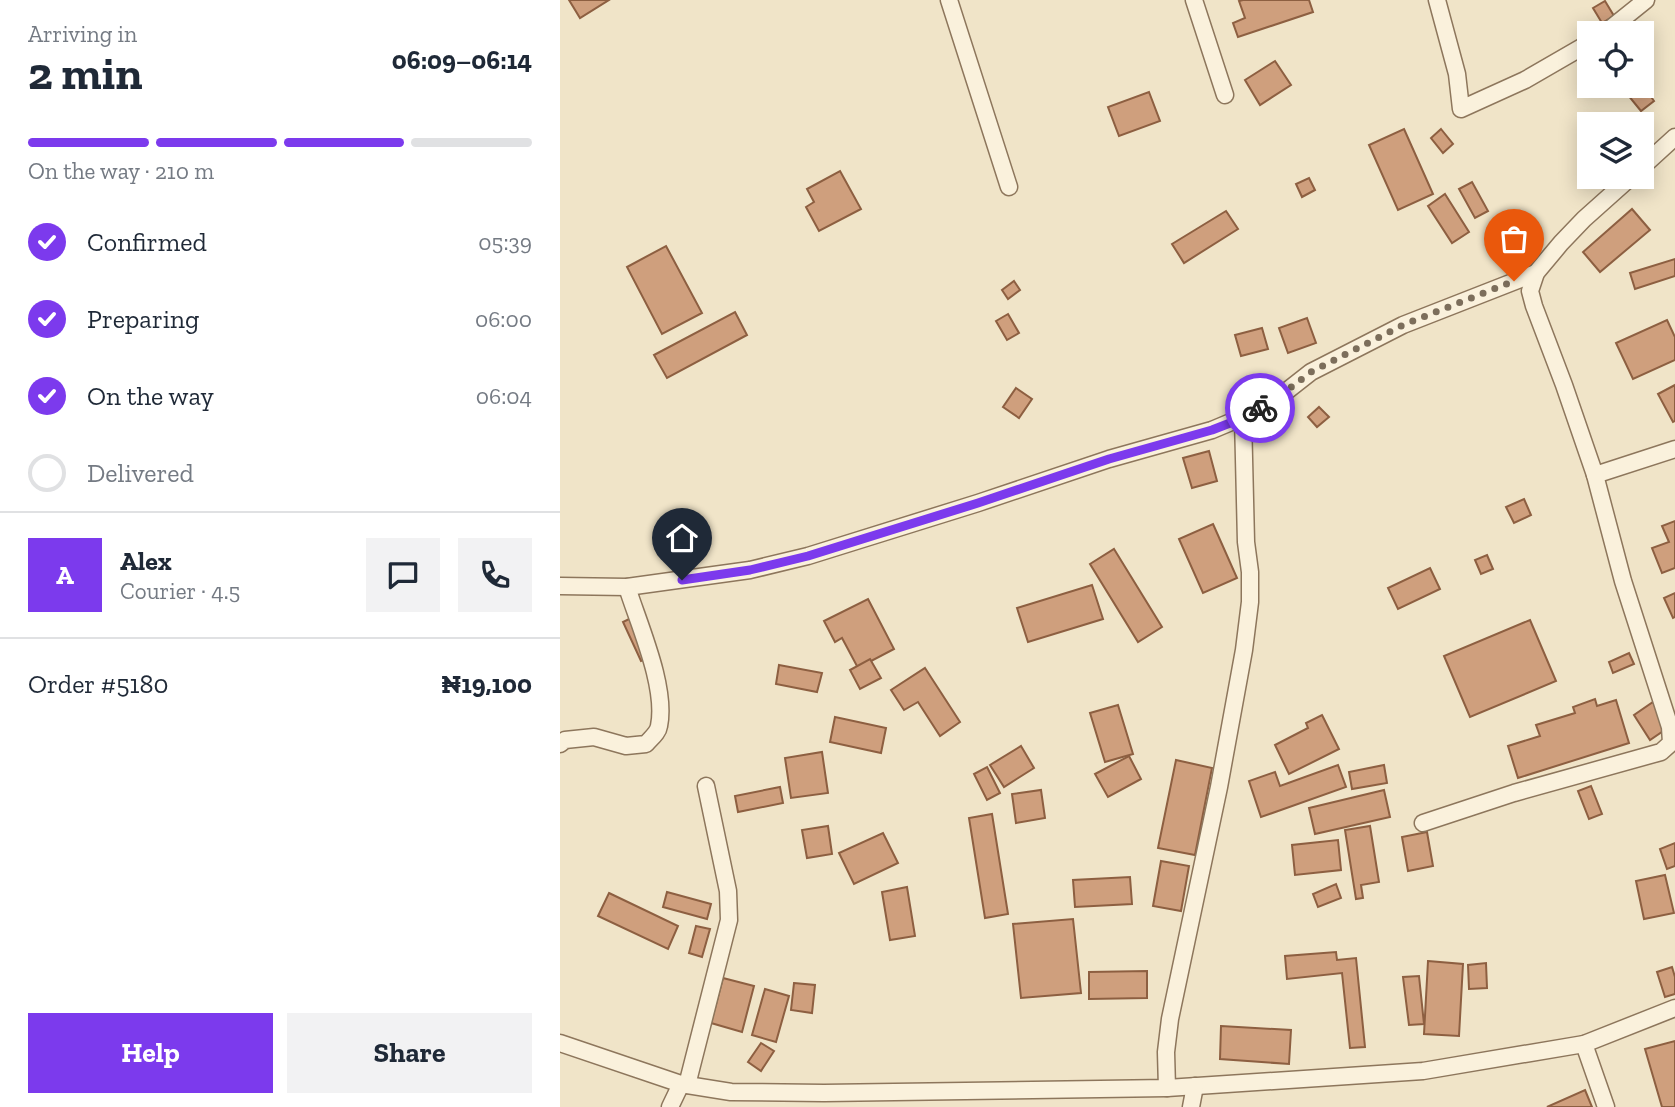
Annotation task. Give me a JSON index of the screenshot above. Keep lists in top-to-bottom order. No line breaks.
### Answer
{"page":{"heading":["2 min","Arriving in","06:09–06:14"],"panel":["Alex","Courier · 4.5","Order #5180","₦19,100"],"bar":"On the way · 210 m","list":[["Confirmed","05:39"],["Preparing","06:00"],["On the way","06:04"],"Delivered"],"round":"A","buttons":["Help","Share"]}}
